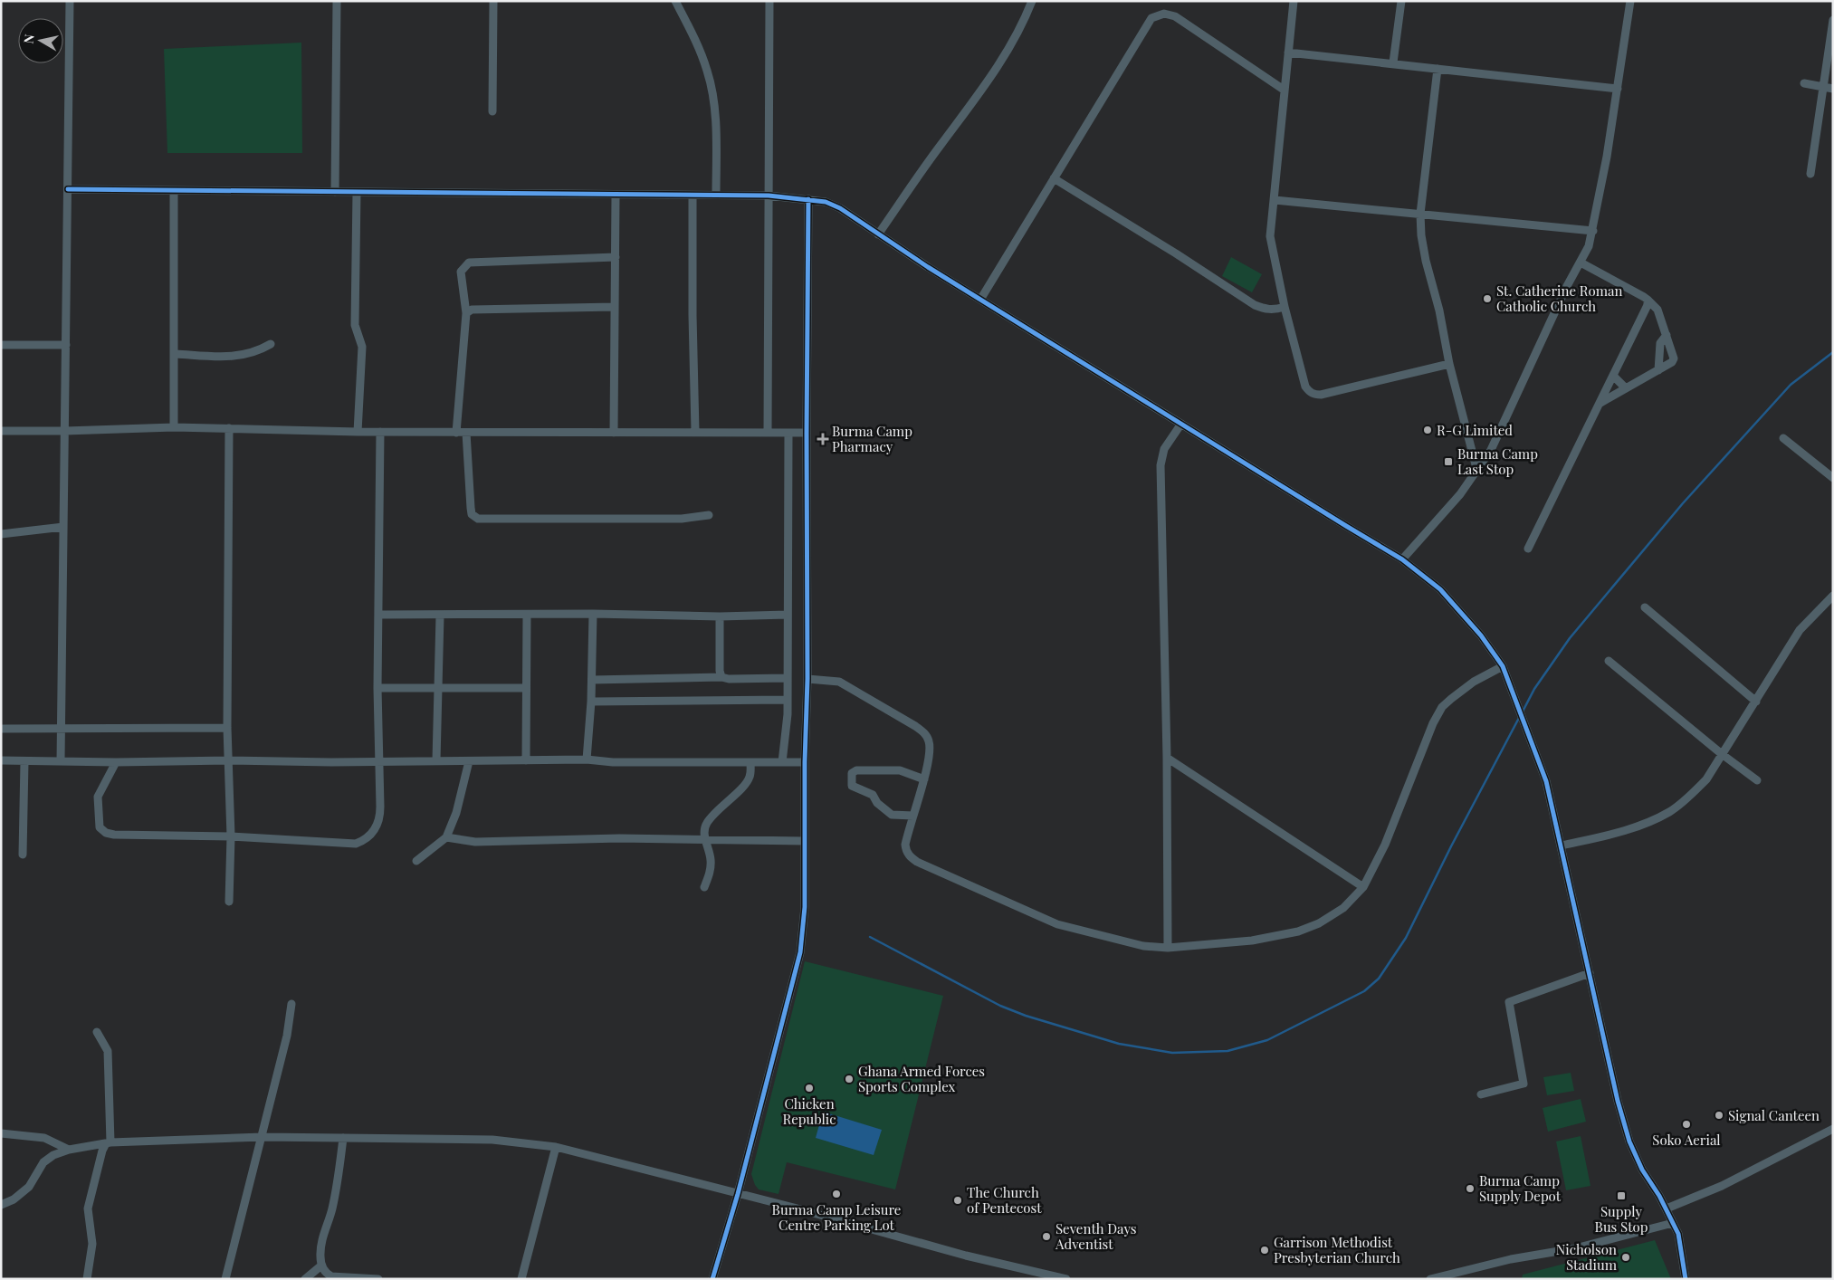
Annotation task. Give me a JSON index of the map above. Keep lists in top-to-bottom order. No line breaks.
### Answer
{"places":{"other":["St. Catherine Roman Catholic Church","R-G Limited","Ghana Armed Forces Sports Complex","Chicken Republic","Signal Canteen","Soko Aerial","Burma Camp Supply Depot","Burma Camp Leisure Centre Parking Lot","The Church of Pentecost","Seventh Days Adventist","Garrison Methodist Presbyterian Church","Nicholson Stadium"],"health":["Burma Camp Pharmacy"],"transit":["Burma Camp Last Stop","Supply Bus Stop"]},"north":"left"}
